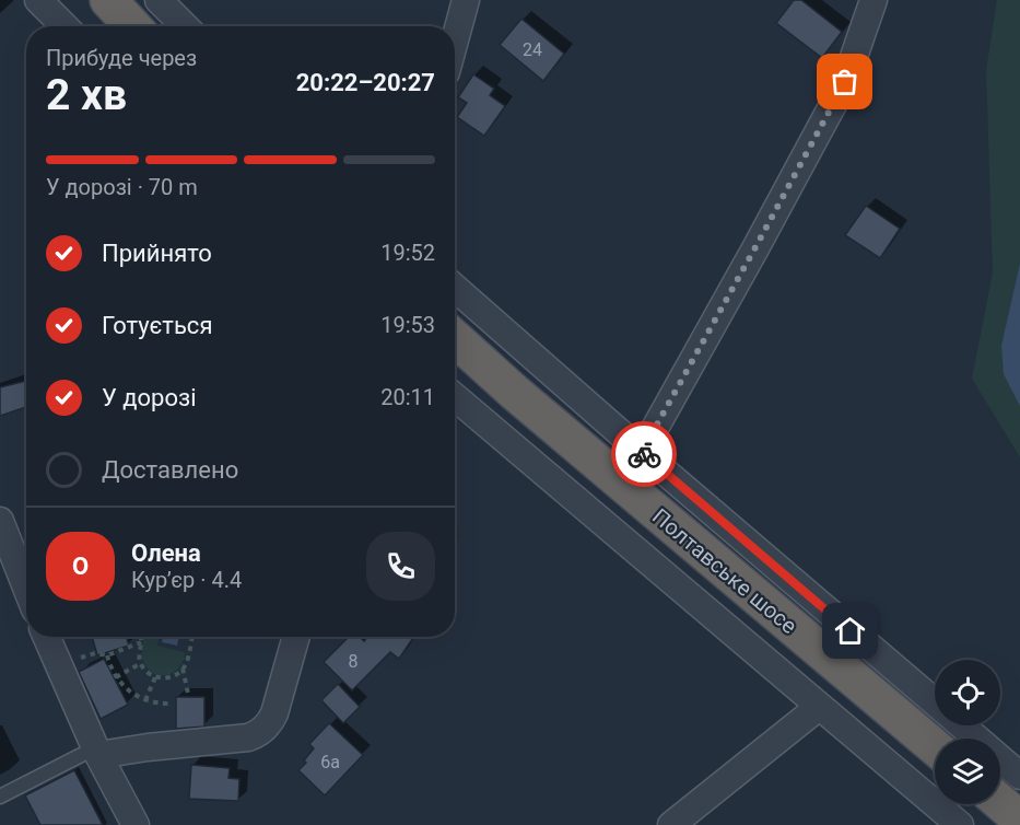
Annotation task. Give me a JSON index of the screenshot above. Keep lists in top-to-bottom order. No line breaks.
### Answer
{"streets":{"highway":["Полтавське шосе"]},"house_numbers":["24","8","6а"],"page":{"heading":["2 хв","Прибуде через","20:22–20:27"],"panel":["Олена","Кур’єр · 4.4"],"bar":"У дорозі · 70 m","list":[["Прийнято","19:52"],["Готується","19:53"],["У дорозі","20:11"],"Доставлено"],"round":"О"}}
